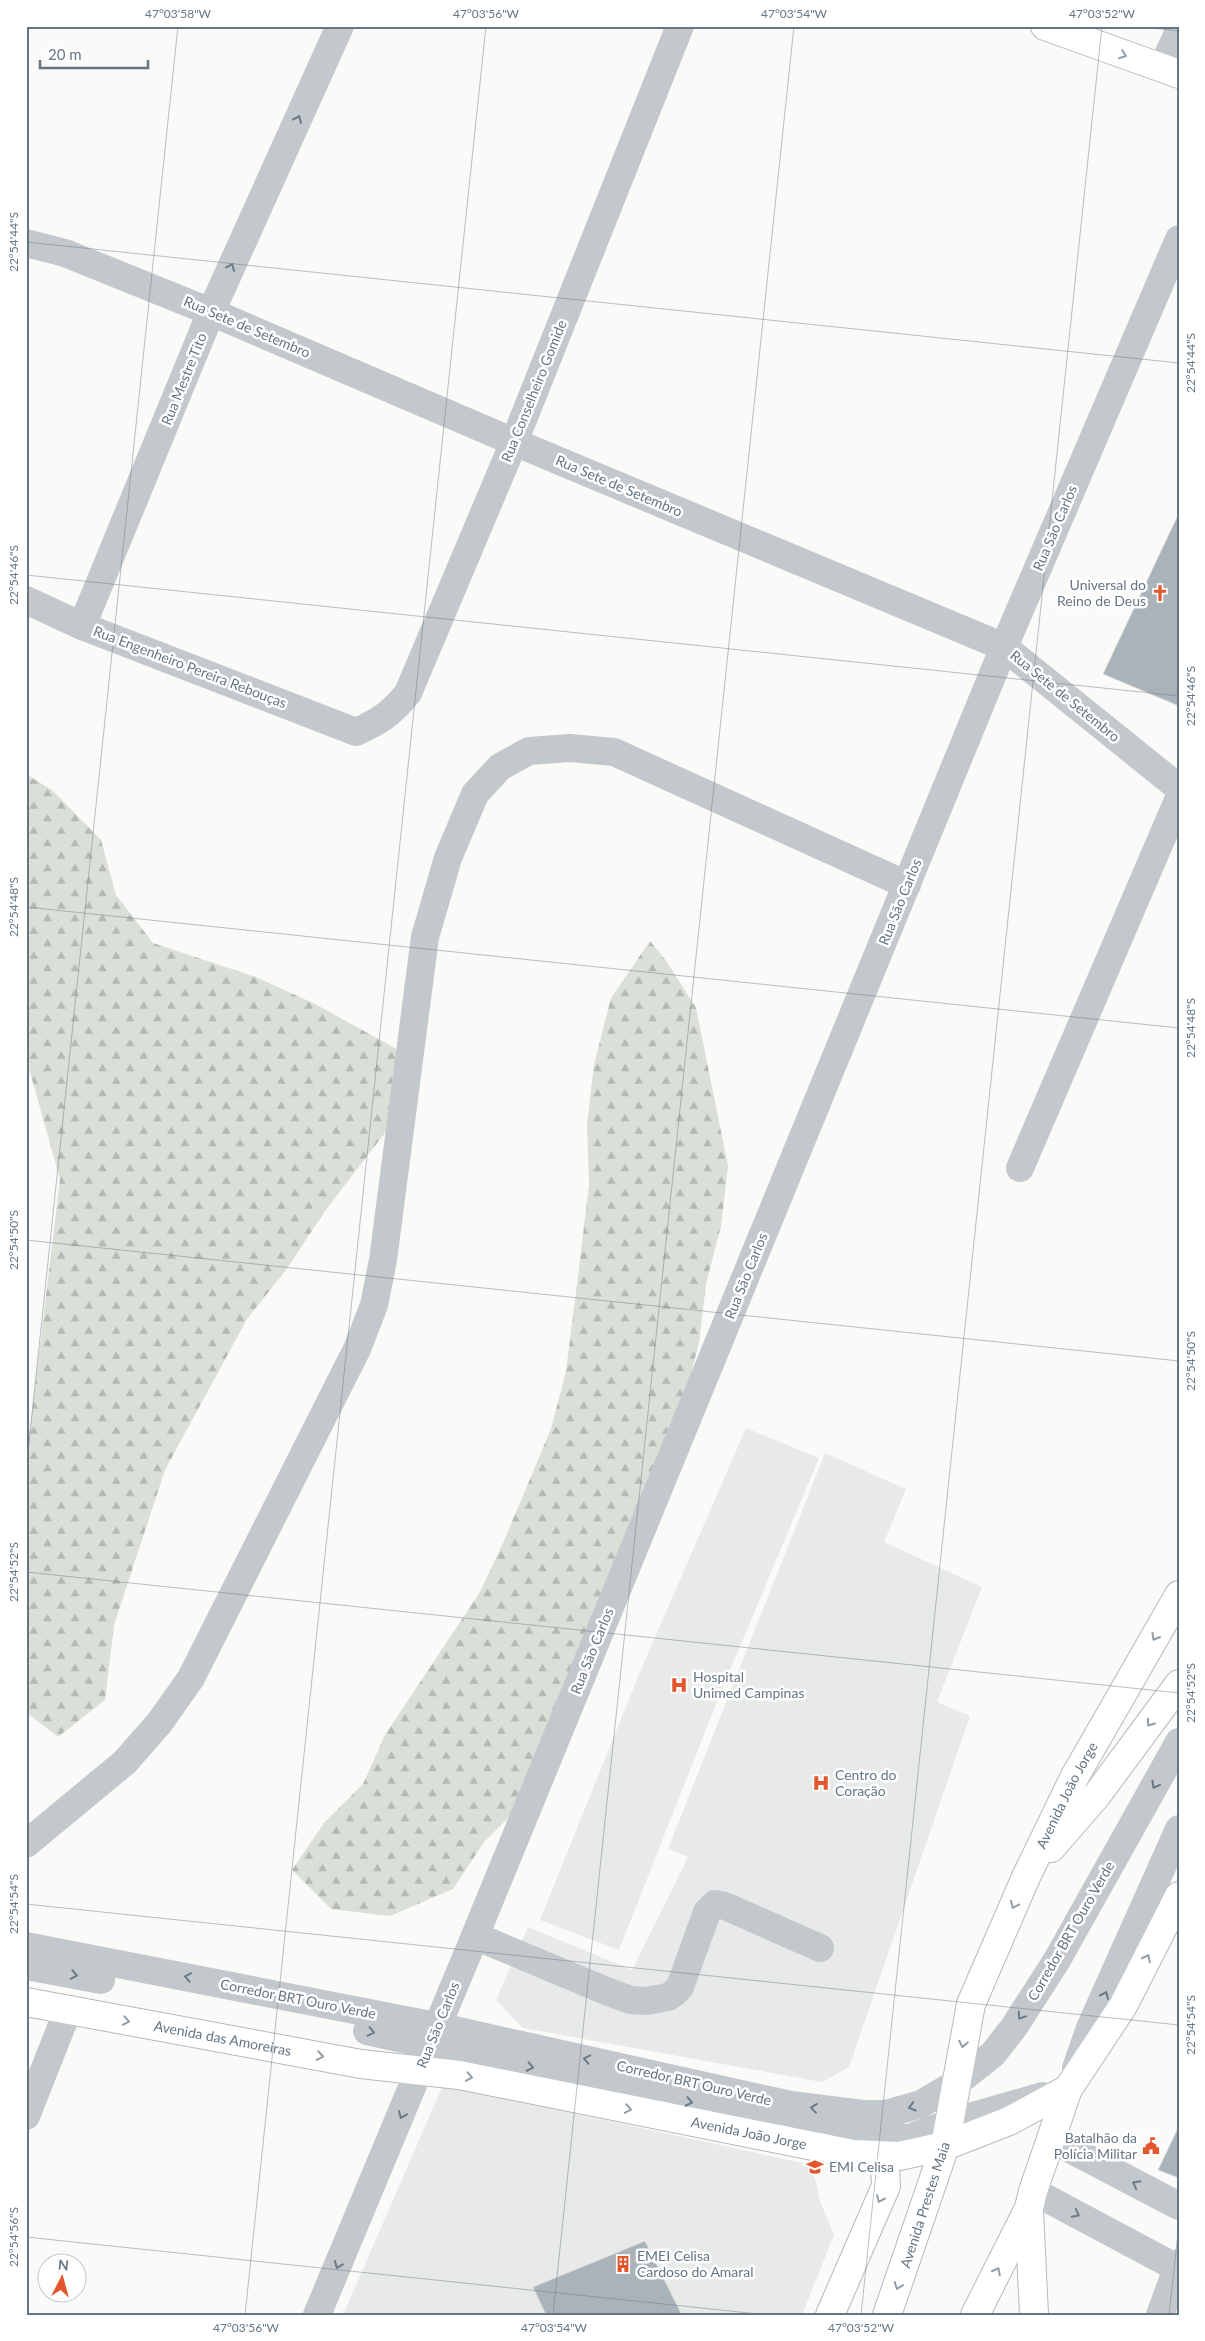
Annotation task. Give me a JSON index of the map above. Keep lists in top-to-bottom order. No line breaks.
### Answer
{"streets":{"main road":["Avenida João Jorge","Avenida das Amoreiras","Avenida Prestes Maia"],"street":["Rua Sete de Setembro","Rua Mestre Tito","Rua Conselheiro Gomide","Rua São Carlos","Rua Engenheiro Pereira Rebouças","Corredor BRT Ouro Verde"]},"crossings":[["Rua Sete de Setembro","Rua Mestre Tito"],["Rua Sete de Setembro","Rua Conselheiro Gomide"],["Rua Sete de Setembro","Rua São Carlos"],["Rua Mestre Tito","Rua Engenheiro Pereira Rebouças"],["Rua Conselheiro Gomide","Rua Engenheiro Pereira Rebouças"],["Rua São Carlos","Avenida João Jorge"],["Rua São Carlos","Corredor BRT Ouro Verde"],["Rua São Carlos","Avenida das Amoreiras"],["Avenida João Jorge","Corredor BRT Ouro Verde"],["Avenida João Jorge","Avenida das Amoreiras"],["Avenida João Jorge","Avenida Prestes Maia"],["Corredor BRT Ouro Verde","Avenida Prestes Maia"]],"one_way":["Rua Mestre Tito","Avenida das Amoreiras"],"places":{"church":["Universal do Reino de Deus"],"hospital":["Hospital Unimed Campinas","Centro do Coração"],"public building":["Batalhão da Polícia Militar"],"school or university":["EMI Celisa"],"building":["EMEI Celisa Cardoso do Amaral"]},"scale_bar":"20 m","north":"top","coordinates":["47°03'58\"W","47°03'56\"W","47°03'54\"W","47°03'52\"W","22°54'44\"S","22°54'46\"S","22°54'48\"S","22°54'50\"S","22°54'52\"S","22°54'54\"S","22°54'56\"S"]}
